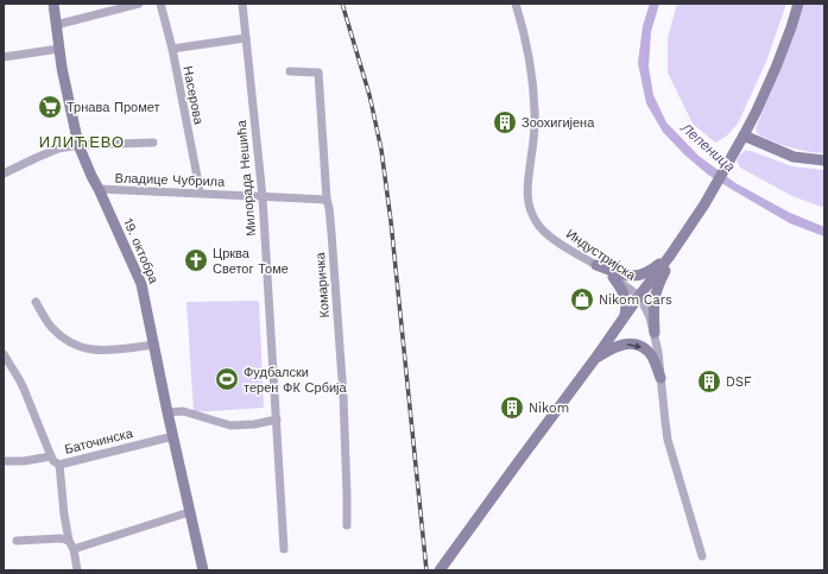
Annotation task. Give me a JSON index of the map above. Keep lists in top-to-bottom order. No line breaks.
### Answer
{"streets":{"street":["Насерова","Милорада Нешића","Владице Чубрила","19. октобра","Индустријска","Комаричка","Баточинска"]},"crossings":[["Насерова","Владице Чубрила"],["Милорада Нешића","Владице Чубрила"],["Владице Чубрила","19. октобра"],["Владице Чубрила","Комаричка"],["19. октобра","Баточинска"]],"districts":["ИЛИЋЕВО"],"water":["Лепеница"],"places":{"supermarket":["Трнава Промет"],"building":["Зоохигијена","DSF","Nikom"],"church":["Црква Светог Томе"],"shop":["Nikom Cars"],"sports":["Фудбалски терен ФК Србија"]}}
